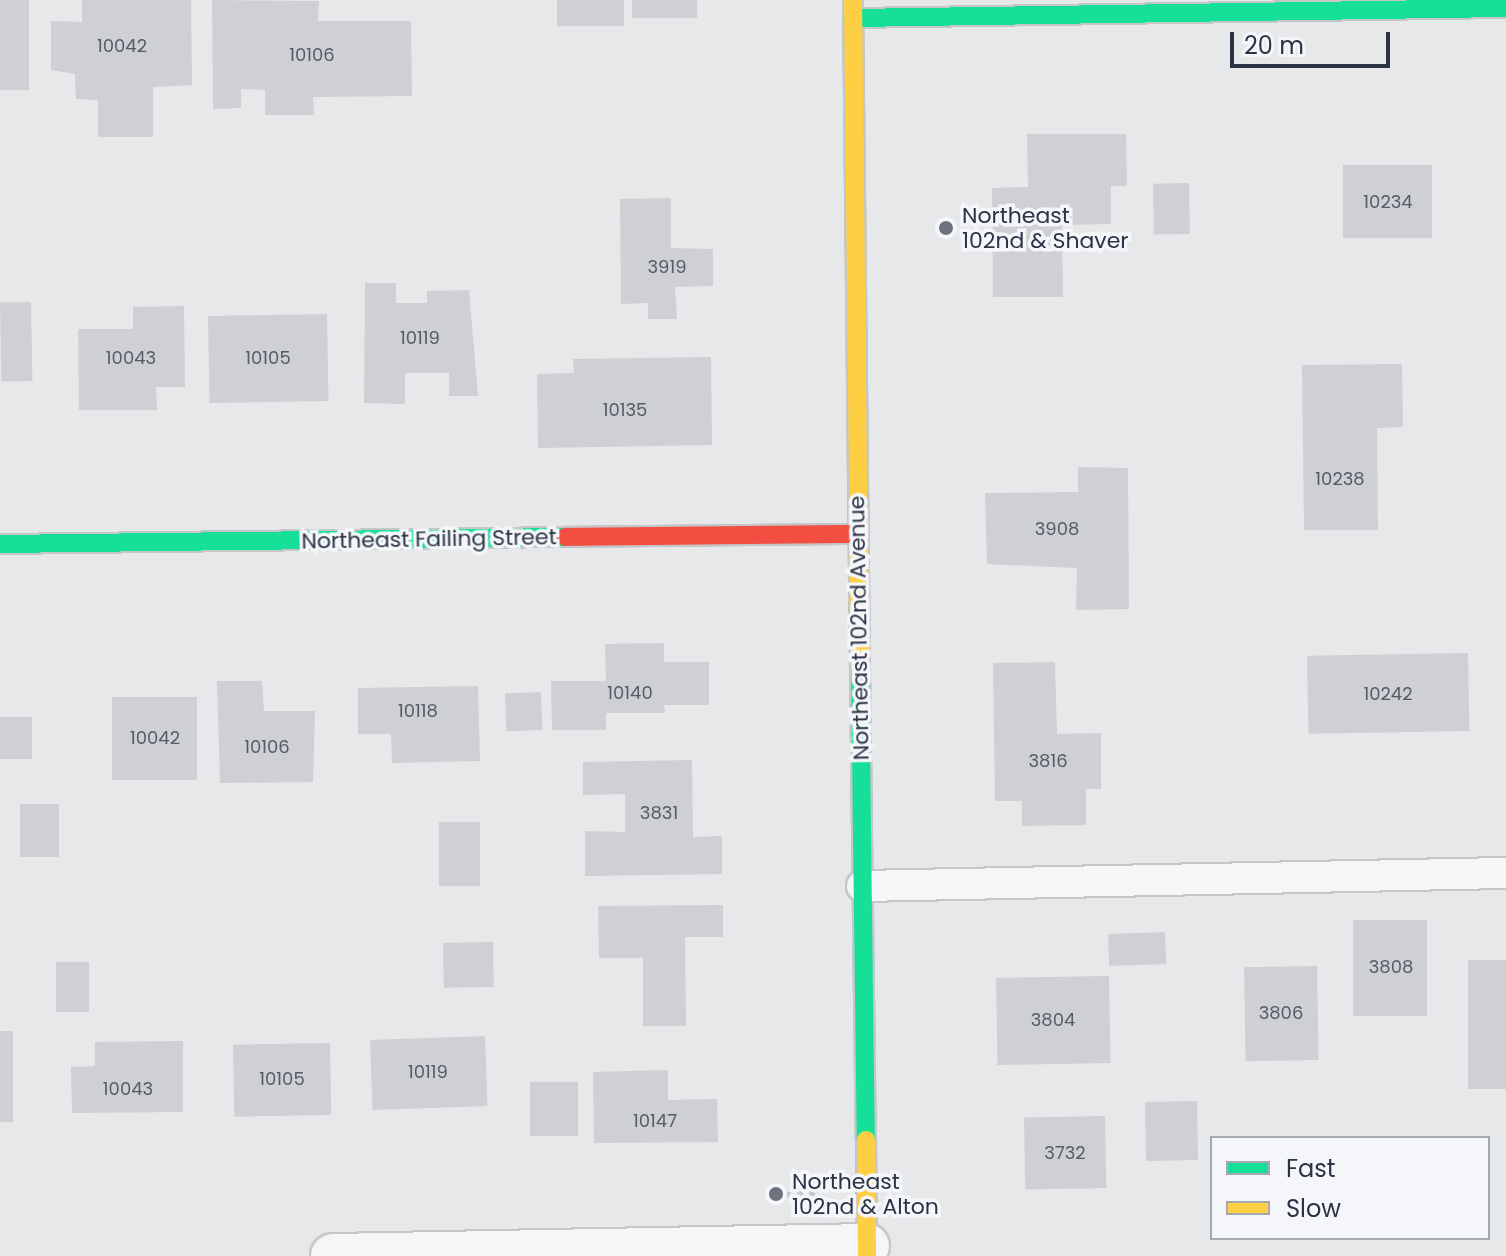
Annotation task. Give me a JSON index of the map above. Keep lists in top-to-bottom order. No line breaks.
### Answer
{"streets":{"street":["Northeast Failing Street","Northeast 102nd Avenue"]},"crossings":[["Northeast Failing Street","Northeast 102nd Avenue"]],"places":["Northeast 102nd & Shaver","Northeast 102nd & Alton"],"house_numbers":["10042","10106","10234","3919","10119","10043","10105","10135","10238","3908","10140","10242","10118","10042","10106","3816","3831","3808","3806","3804","10119","10105","10043","10147","3732"],"legend":["Fast","Slow"],"scale_bar":"20 m"}
